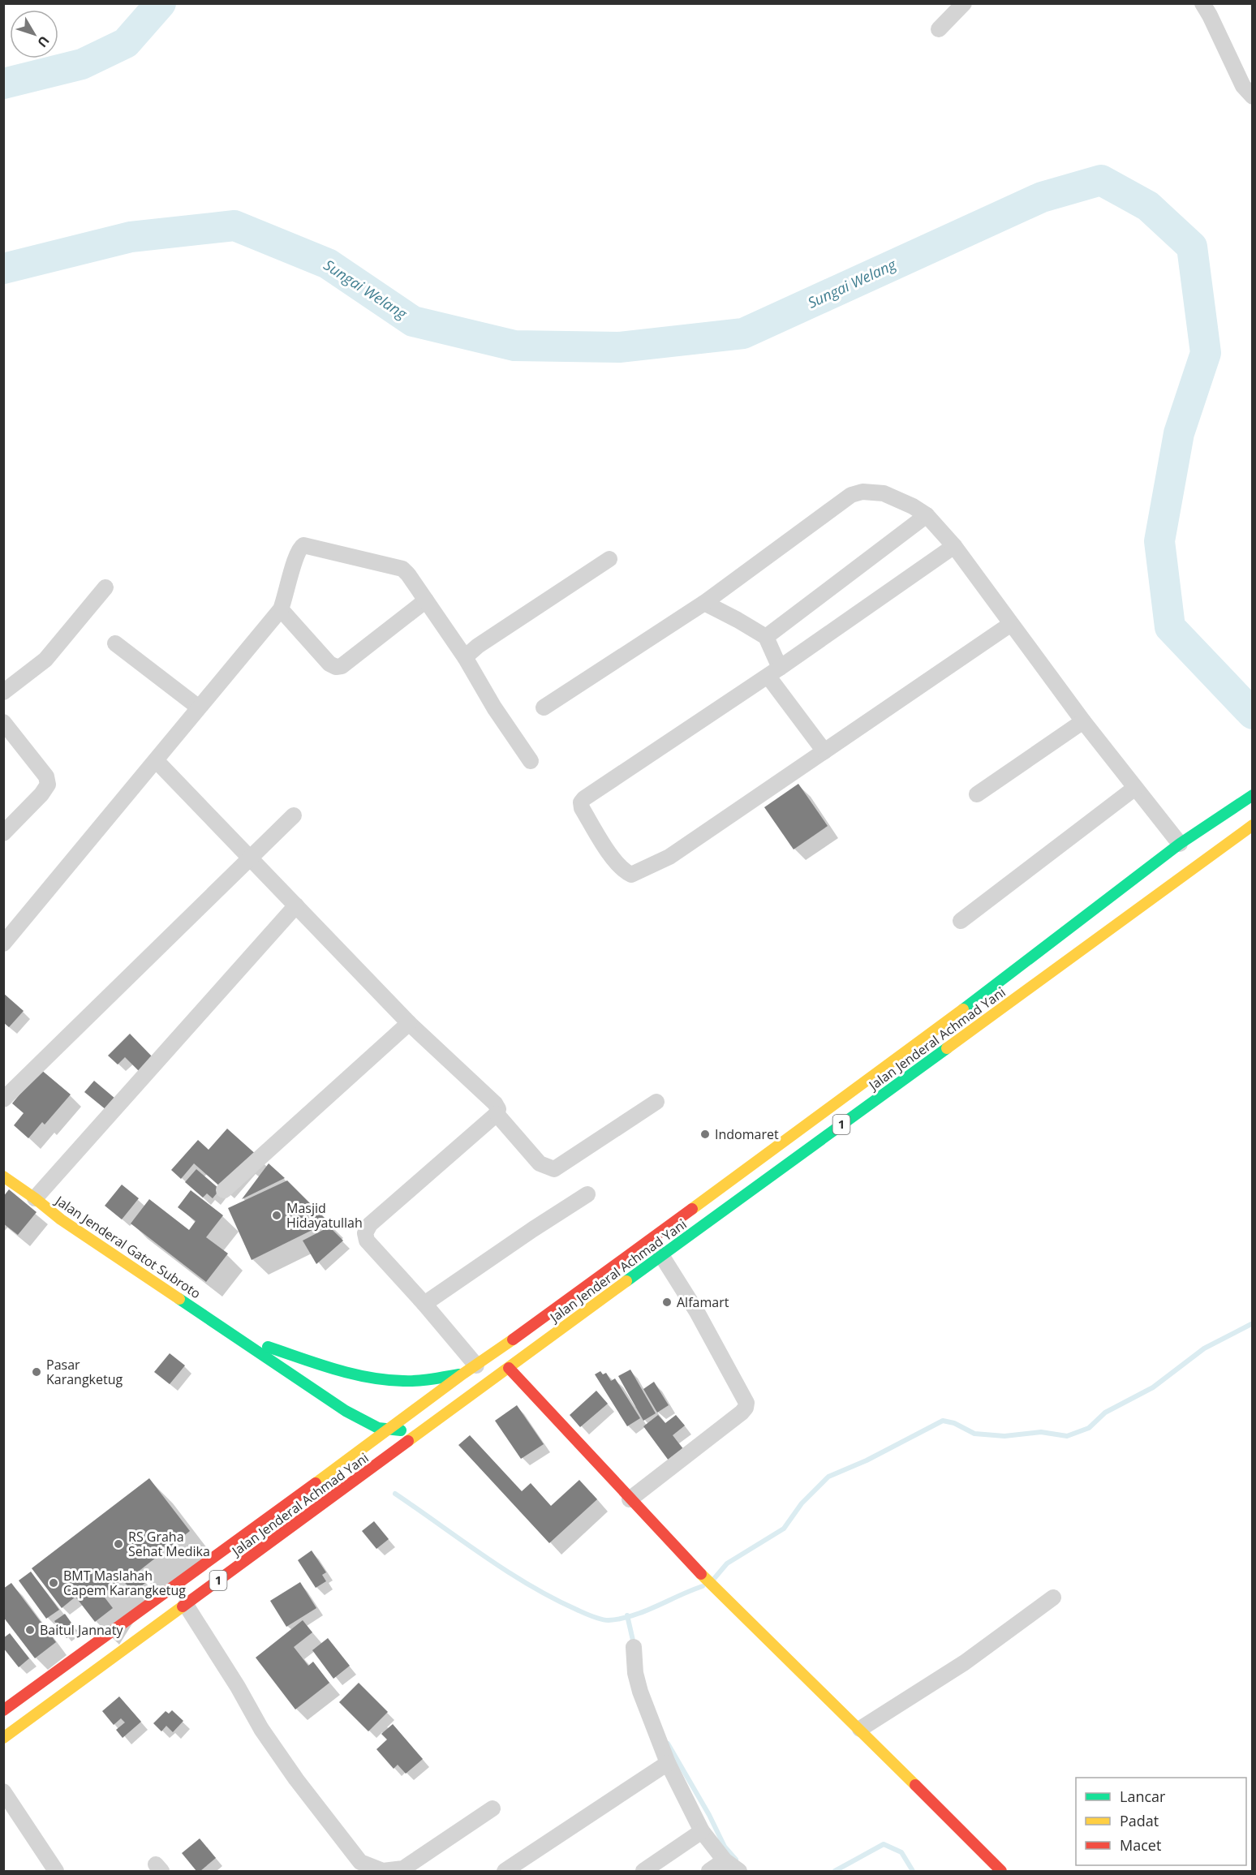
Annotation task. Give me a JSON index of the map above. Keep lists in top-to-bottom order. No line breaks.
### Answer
{"streets":{"main road":["Jalan Jenderal Achmad Yani","1","Jalan Jenderal Gatot Subroto"]},"crossings":[["Jalan Jenderal Achmad Yani","Jalan Jenderal Gatot Subroto"]],"water":["Sungai Welang"],"places":["Indomaret","Masjid Hidayatullah","Alfamart","Pasar Karangketug","RS Graha Sehat Medika","BMT Maslahah Capem Karangketug","Baitul Jannaty"],"legend":["Lancar","Padat","Macet"],"north":"bottom right"}
